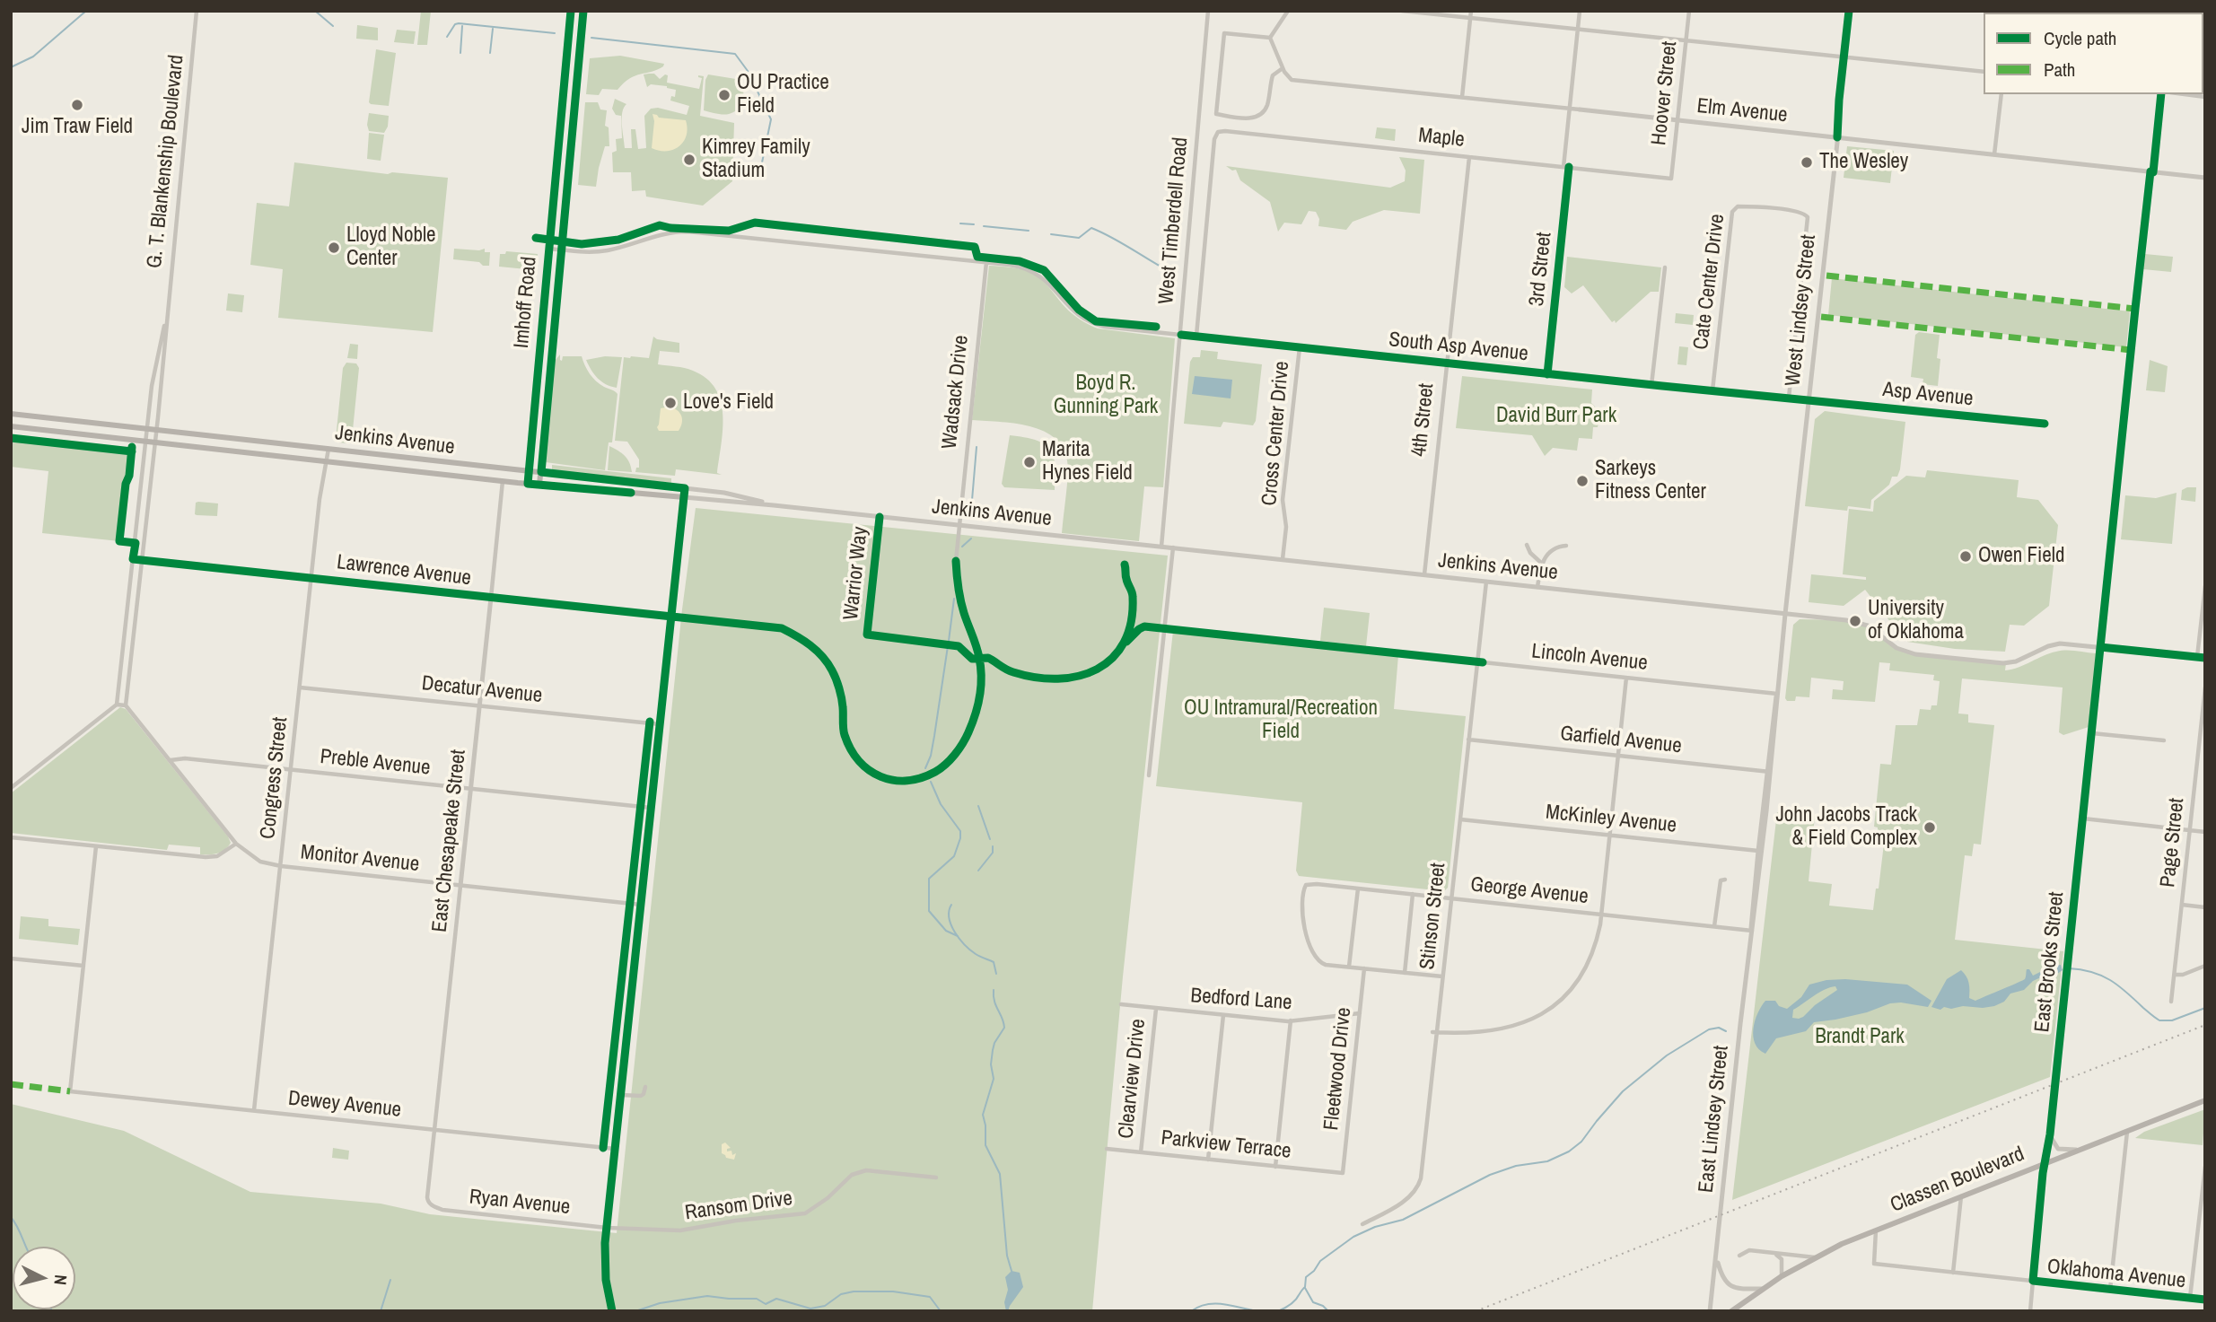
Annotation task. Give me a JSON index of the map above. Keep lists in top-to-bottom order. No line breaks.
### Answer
{"streets":{"main road":["Imhoff Road","Jenkins Avenue","Classen Boulevard"],"street":["Hoover Street","Elm Avenue","Maple","G. T. Blankenship Boulevard","West Timberdell Road","3rd Street","Cate Center Drive","West Lindsey Street","South Asp Avenue","Wadsack Drive","Asp Avenue","4th Street","Cross Center Drive","Lawrence Avenue","Warrior Way","Lincoln Avenue","Decatur Avenue","Garfield Avenue","Preble Avenue","Congress Street","McKinley Avenue","East Chesapeake Street","Page Street","Monitor Avenue","George Avenue","Stinson Street","East Brooks Street","Bedford Lane","Fleetwood Drive","Clearview Drive","Dewey Avenue","East Lindsey Street","Parkview Terrace","Ryan Avenue","Ransom Drive","Oklahoma Avenue"]},"crossings":[["Hoover Street","Elm Avenue"],["Hoover Street","Maple"],["Elm Avenue","3rd Street"],["Elm Avenue","West Lindsey Street"],["Maple","3rd Street"],["Maple","South Asp Avenue"],["Maple","4th Street"],["G. T. Blankenship Boulevard","Jenkins Avenue"],["G. T. Blankenship Boulevard","Lawrence Avenue"],["G. T. Blankenship Boulevard","Monitor Avenue"],["West Timberdell Road","South Asp Avenue"],["West Timberdell Road","Jenkins Avenue"],["3rd Street","South Asp Avenue"],["Cate Center Drive","South Asp Avenue"],["Imhoff Road","South Asp Avenue"],["Imhoff Road","Jenkins Avenue"],["West Lindsey Street","South Asp Avenue"],["West Lindsey Street","Asp Avenue"],["West Lindsey Street","Jenkins Avenue"],["West Lindsey Street","East Lindsey Street"],["South Asp Avenue","Wadsack Drive"],["South Asp Avenue","Asp Avenue"],["South Asp Avenue","4th Street"],["South Asp Avenue","Cross Center Drive"],["Wadsack Drive","Jenkins Avenue"],["Wadsack Drive","Lawrence Avenue"],["4th Street","Jenkins Avenue"],["Cross Center Drive","Jenkins Avenue"],["Jenkins Avenue","Warrior Way"],["Jenkins Avenue","Congress Street"],["Jenkins Avenue","East Chesapeake Street"],["Jenkins Avenue","Stinson Street"],["Jenkins Avenue","East Brooks Street"],["Jenkins Avenue","East Lindsey Street"],["Lawrence Avenue","Congress Street"],["Lawrence Avenue","East Chesapeake Street"],["Lincoln Avenue","Stinson Street"],["Lincoln Avenue","East Lindsey Street"],["Decatur Avenue","Congress Street"],["Decatur Avenue","East Chesapeake Street"],["Garfield Avenue","Stinson Street"],["Garfield Avenue","East Lindsey Street"],["Preble Avenue","Congress Street"],["Preble Avenue","East Chesapeake Street"],["Preble Avenue","Monitor Avenue"],["Congress Street","Monitor Avenue"],["Congress Street","Dewey Avenue"],["McKinley Avenue","Stinson Street"],["McKinley Avenue","East Lindsey Street"],["East Chesapeake Street","Monitor Avenue"],["East Chesapeake Street","Dewey Avenue"],["East Chesapeake Street","Ryan Avenue"],["George Avenue","Stinson Street"],["George Avenue","East Lindsey Street"],["East Brooks Street","Classen Boulevard"],["East Brooks Street","Oklahoma Avenue"],["Bedford Lane","Fleetwood Drive"],["Bedford Lane","Clearview Drive"],["Fleetwood Drive","Parkview Terrace"],["Clearview Drive","Parkview Terrace"],["Classen Boulevard","Oklahoma Avenue"],["Ryan Avenue","Ransom Drive"]],"parks":["Boyd R. Gunning Park","David Burr Park","OU Intramural/Recreation Field","Brandt Park"],"places":["OU Practice Field","Jim Traw Field","Kimrey Family Stadium","The Wesley","Lloyd Noble Center","Love's Field","Marita Hynes Field","Sarkeys Fitness Center","Owen Field","University of Oklahoma","John Jacobs Track & Field Complex"],"legend":["Cycle path","Path"],"north":"right"}
